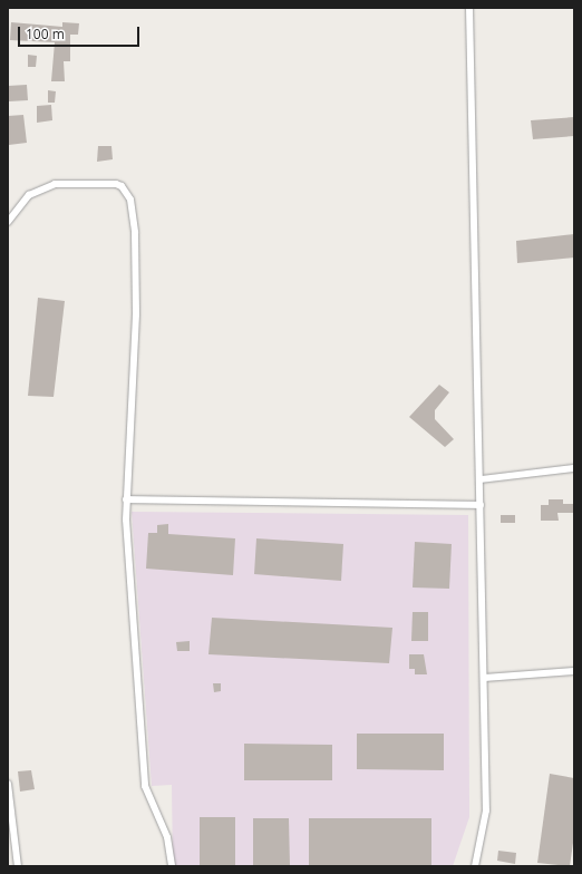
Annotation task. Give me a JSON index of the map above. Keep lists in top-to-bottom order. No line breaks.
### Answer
{"scale_bar":"100 m"}
